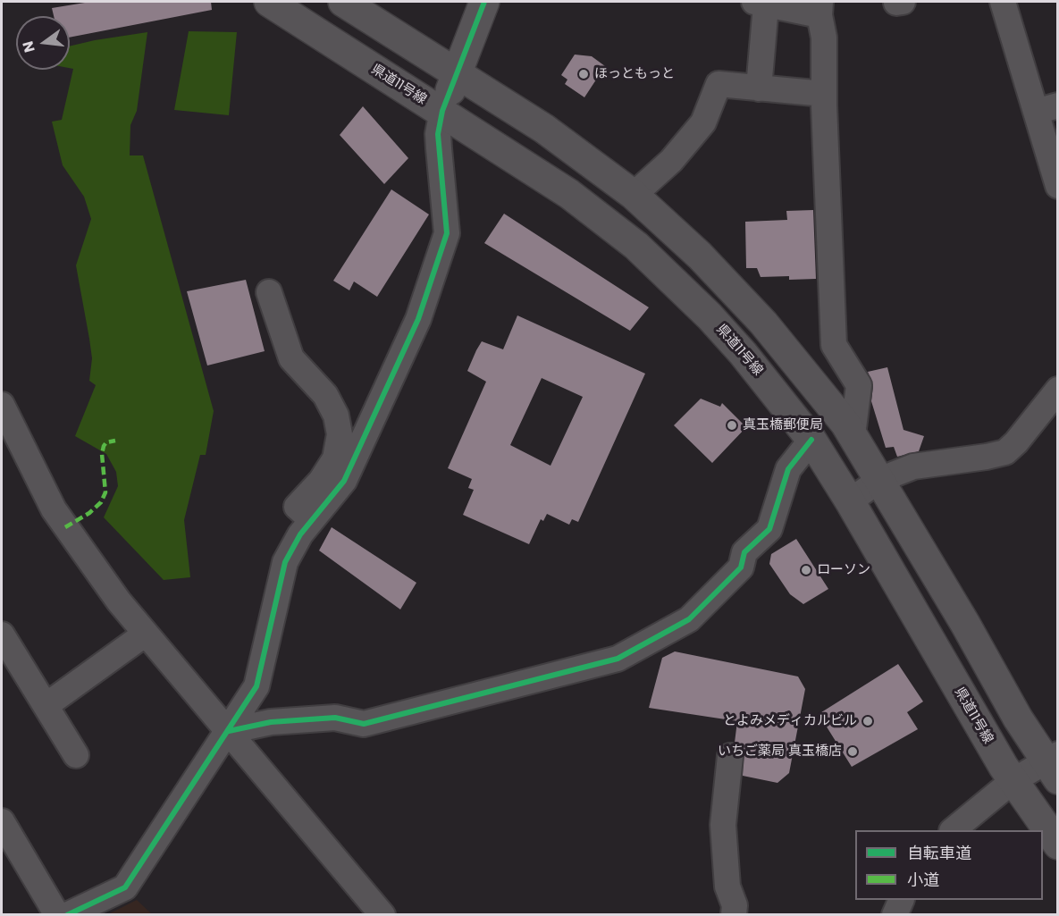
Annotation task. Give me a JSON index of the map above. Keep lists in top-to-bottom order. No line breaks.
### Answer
{"streets":{"main road":["県道11号線"]},"places":["ほっともっと","真玉橋郵便局","ローソン","とよみメディカルビル","いちご薬局 真玉橋店"],"legend":["自転車道","小道"],"north":"left"}
